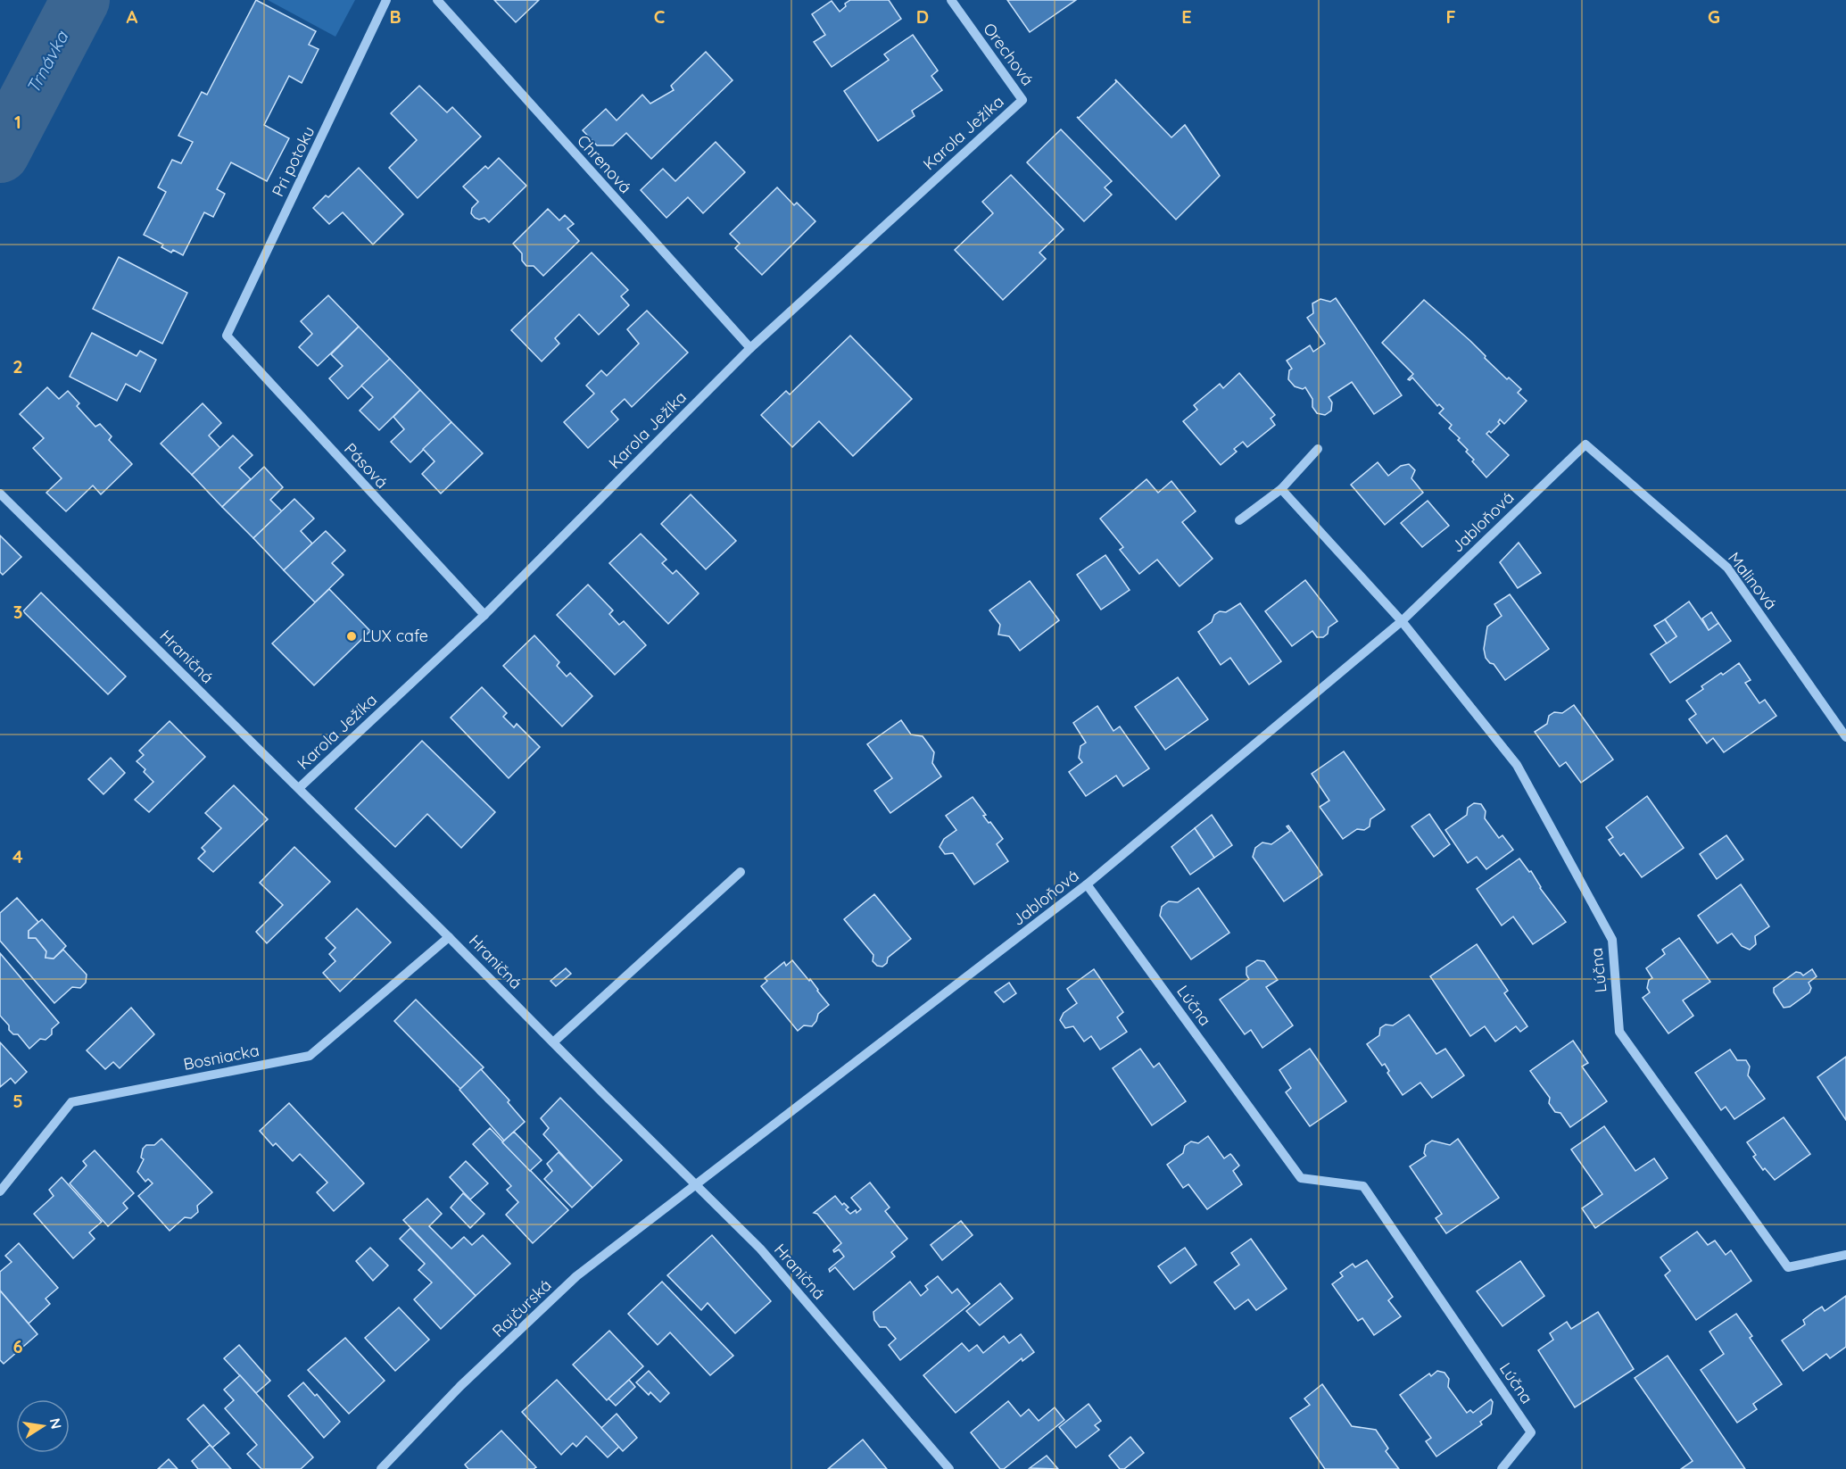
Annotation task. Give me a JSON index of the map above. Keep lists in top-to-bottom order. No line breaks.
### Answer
{"streets":{"street":["Orechová","Karola Ježíka","Pri potoku","Chrenová","Pásová","Jabloňová","Malinová","Hraničná","Lúčna","Bosniacka","Rajčurská"]},"crossings":[["Orechová","Karola Ježíka"],["Karola Ježíka","Chrenová"],["Karola Ježíka","Pásová"],["Karola Ježíka","Hraničná"],["Pri potoku","Pásová"],["Jabloňová","Malinová"],["Jabloňová","Hraničná"],["Jabloňová","Lúčna"],["Jabloňová","Rajčurská"],["Hraničná","Bosniacka"],["Hraničná","Rajčurská"]],"water":["Trnávka"],"places":["LUX cafe"],"north":"right","grid":{"columns":["A","B","C","D","E","F","G"],"rows":["1","2","3","4","5","6"]}}
